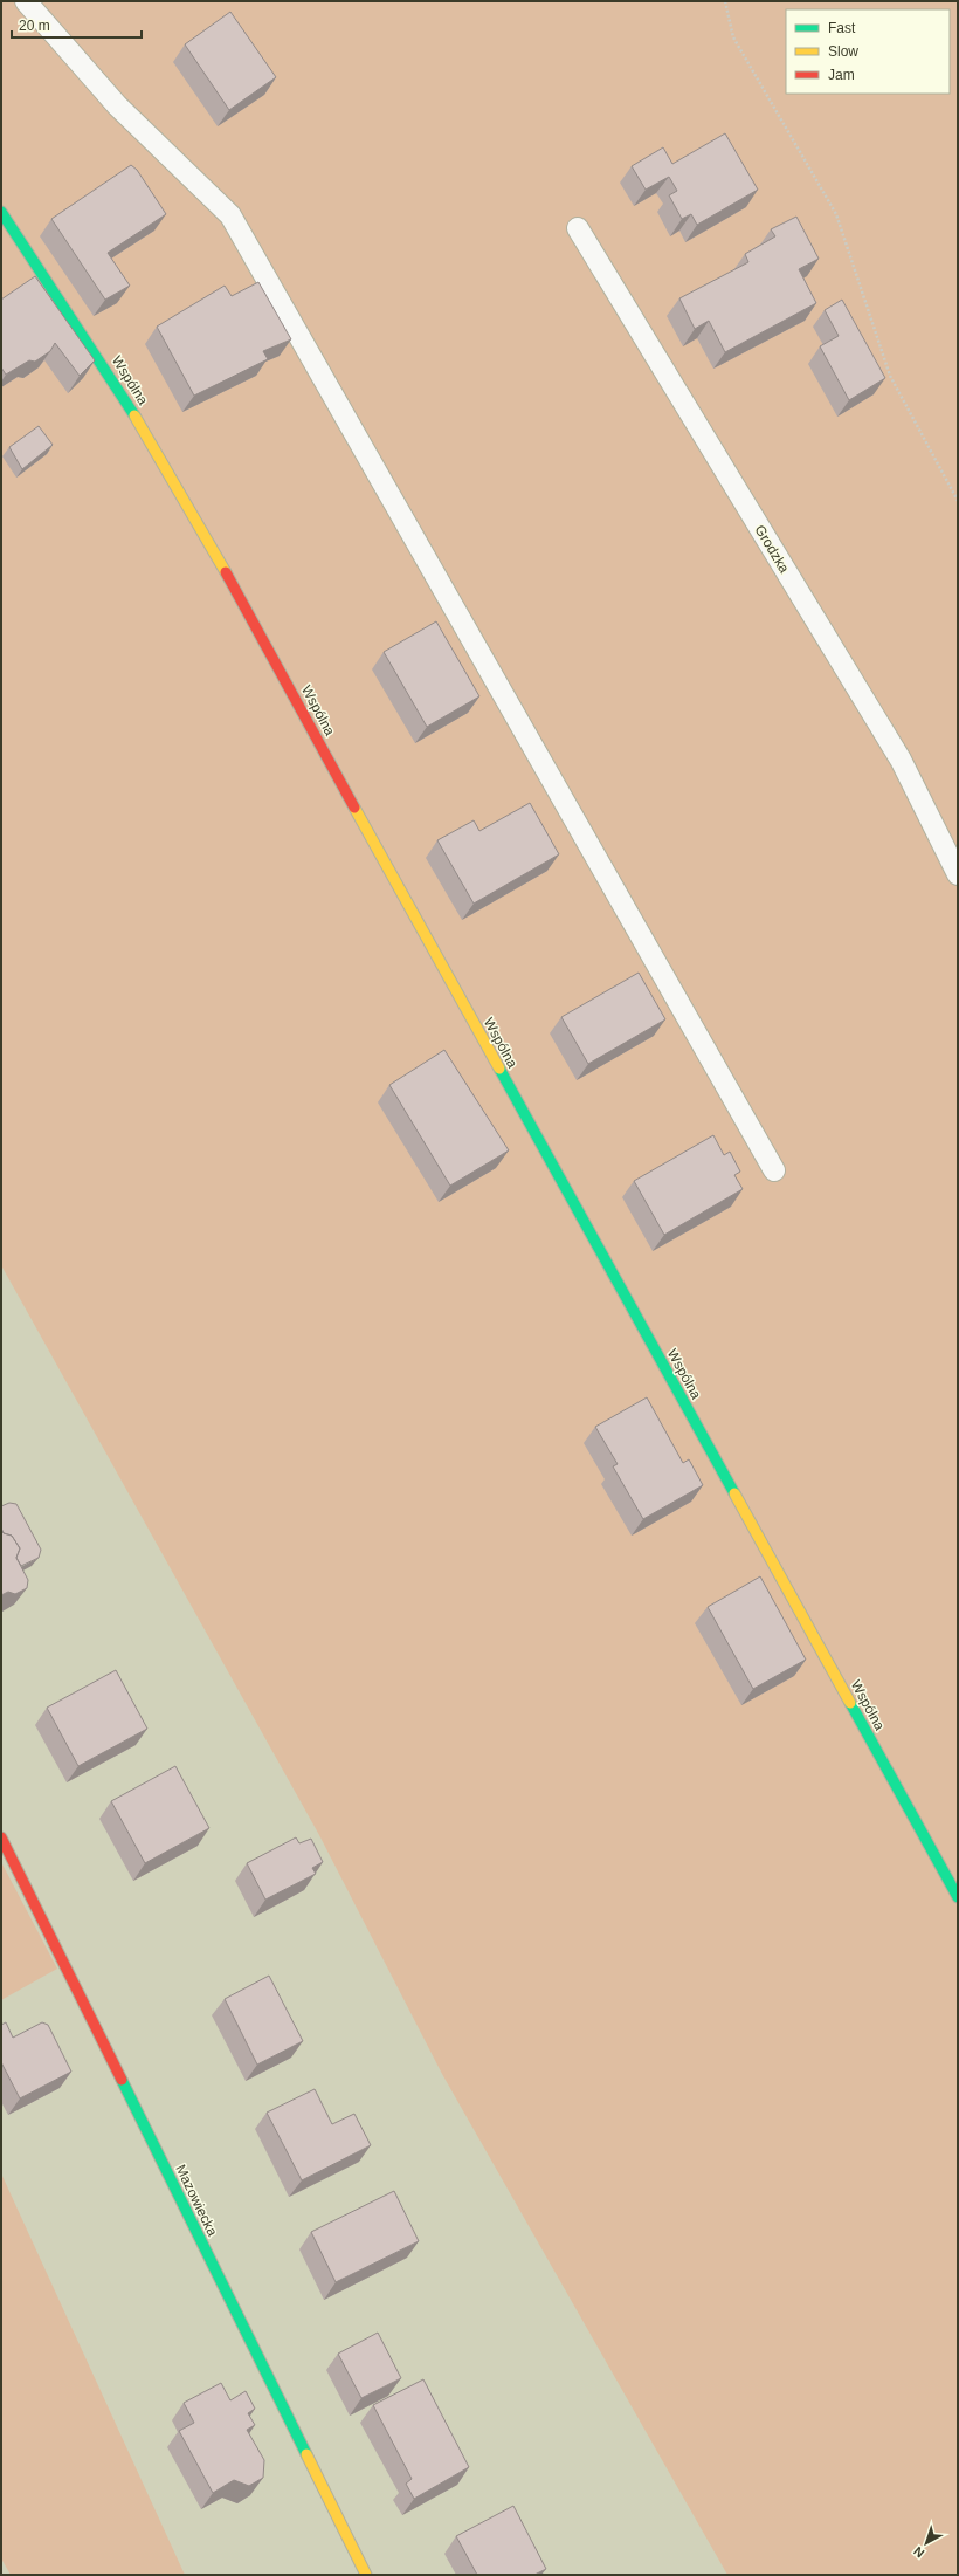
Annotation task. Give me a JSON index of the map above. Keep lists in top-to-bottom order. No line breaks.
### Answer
{"streets":{"street":["Wspólna","Mazowiecka"],"lane":["Grodzka"]},"legend":["Fast","Slow","Jam"],"scale_bar":"20 m","north":"bottom left"}
